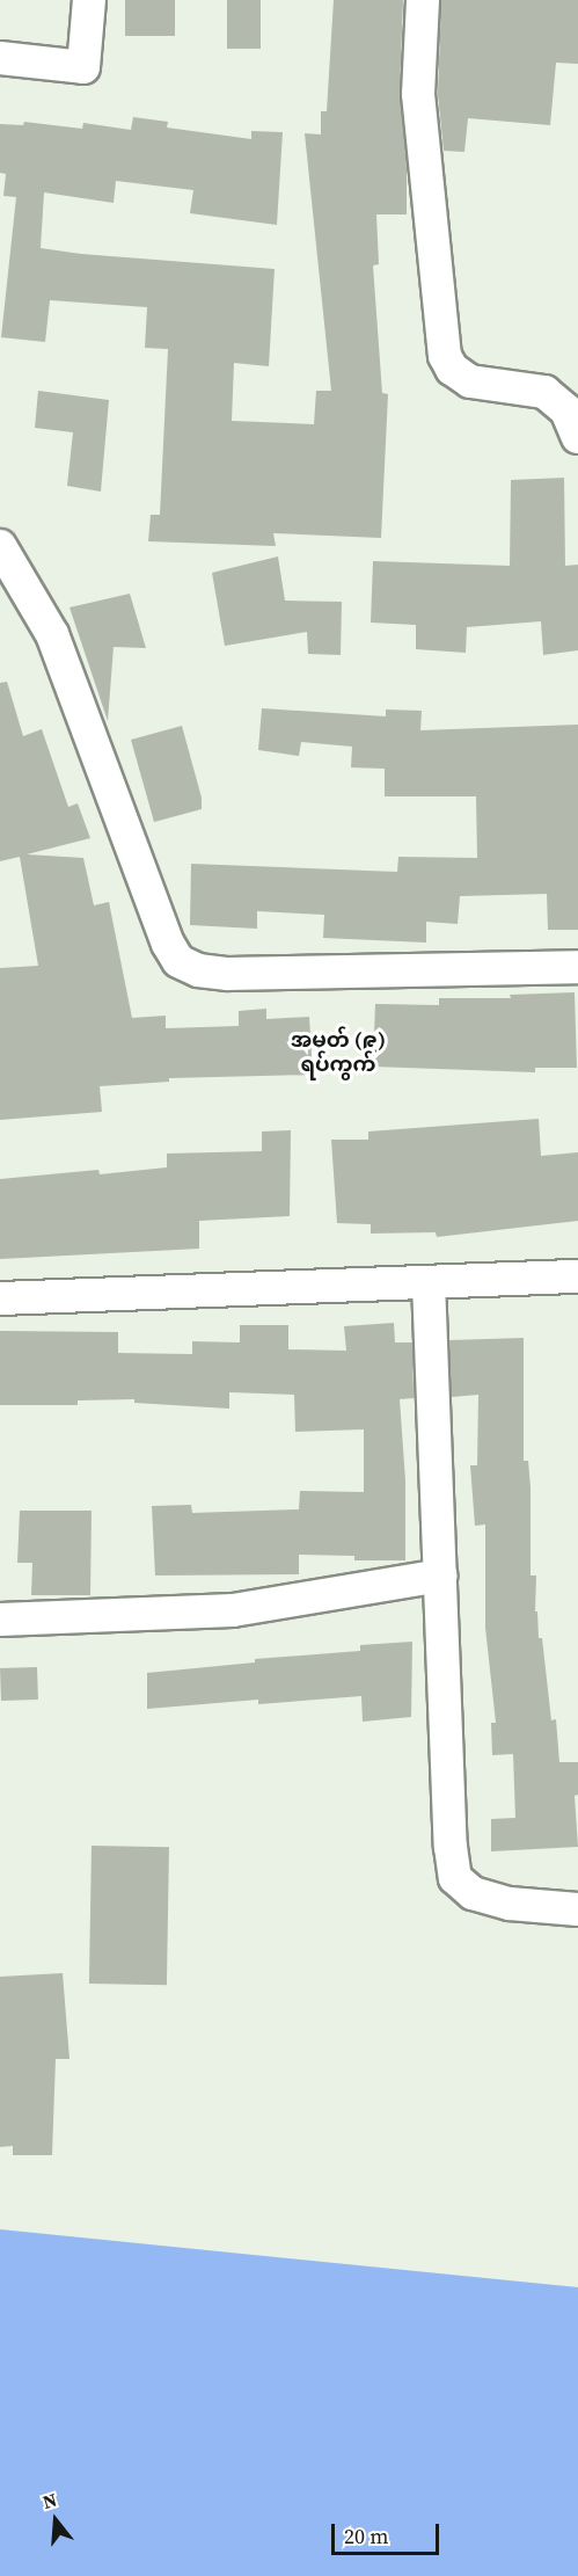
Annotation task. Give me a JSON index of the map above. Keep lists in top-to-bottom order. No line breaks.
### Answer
{"districts":["အမှတ် (၉) ရပ်ကွက်"],"scale_bar":"20 m","north":"top"}
